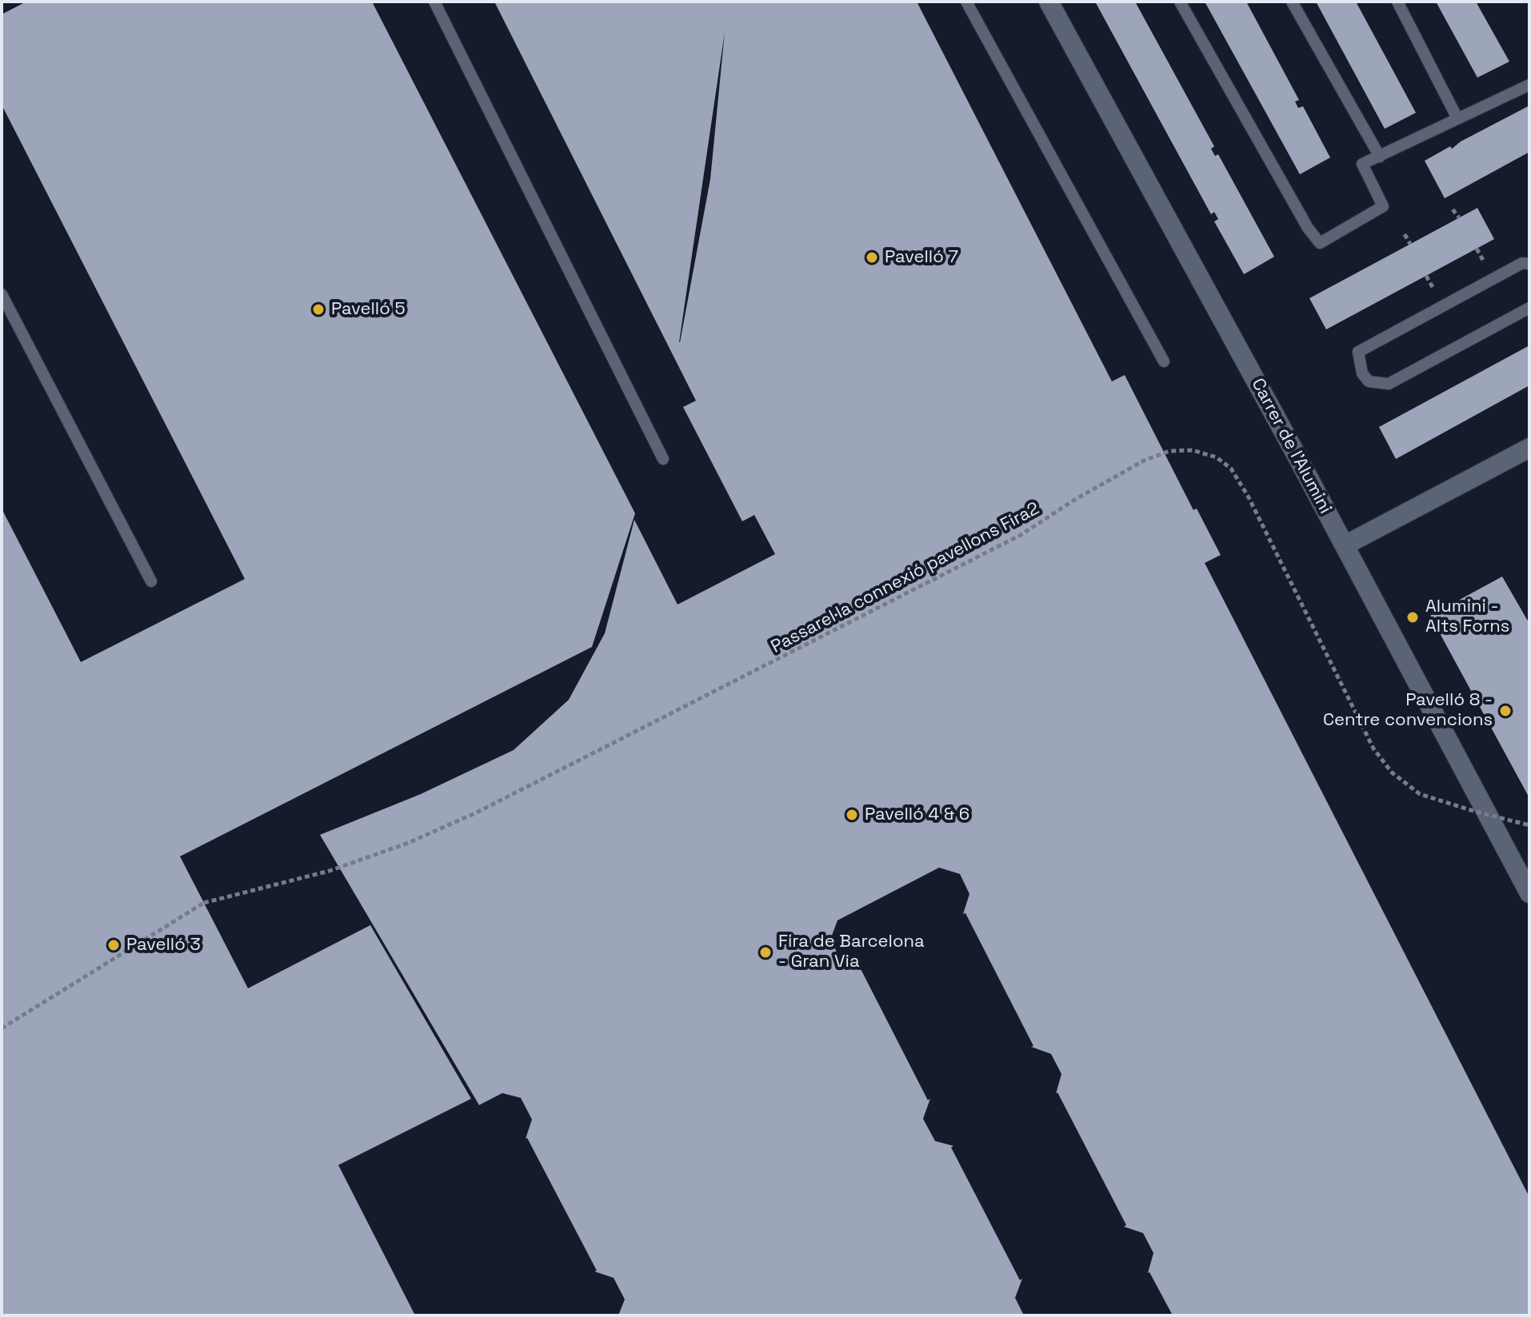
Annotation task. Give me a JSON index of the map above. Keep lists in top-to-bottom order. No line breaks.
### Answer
{"streets":{"street":["Carrer de l'Alumini"],"path":["Passarel·la connexió pavellons Fira2"]},"places":["Pavelló 7","Pavelló 5","Alumini - Alts Forns","Pavelló 8 - Centre convencions","Pavelló 4 & 6","Pavelló 3","Fira de Barcelona - Gran Via"]}
